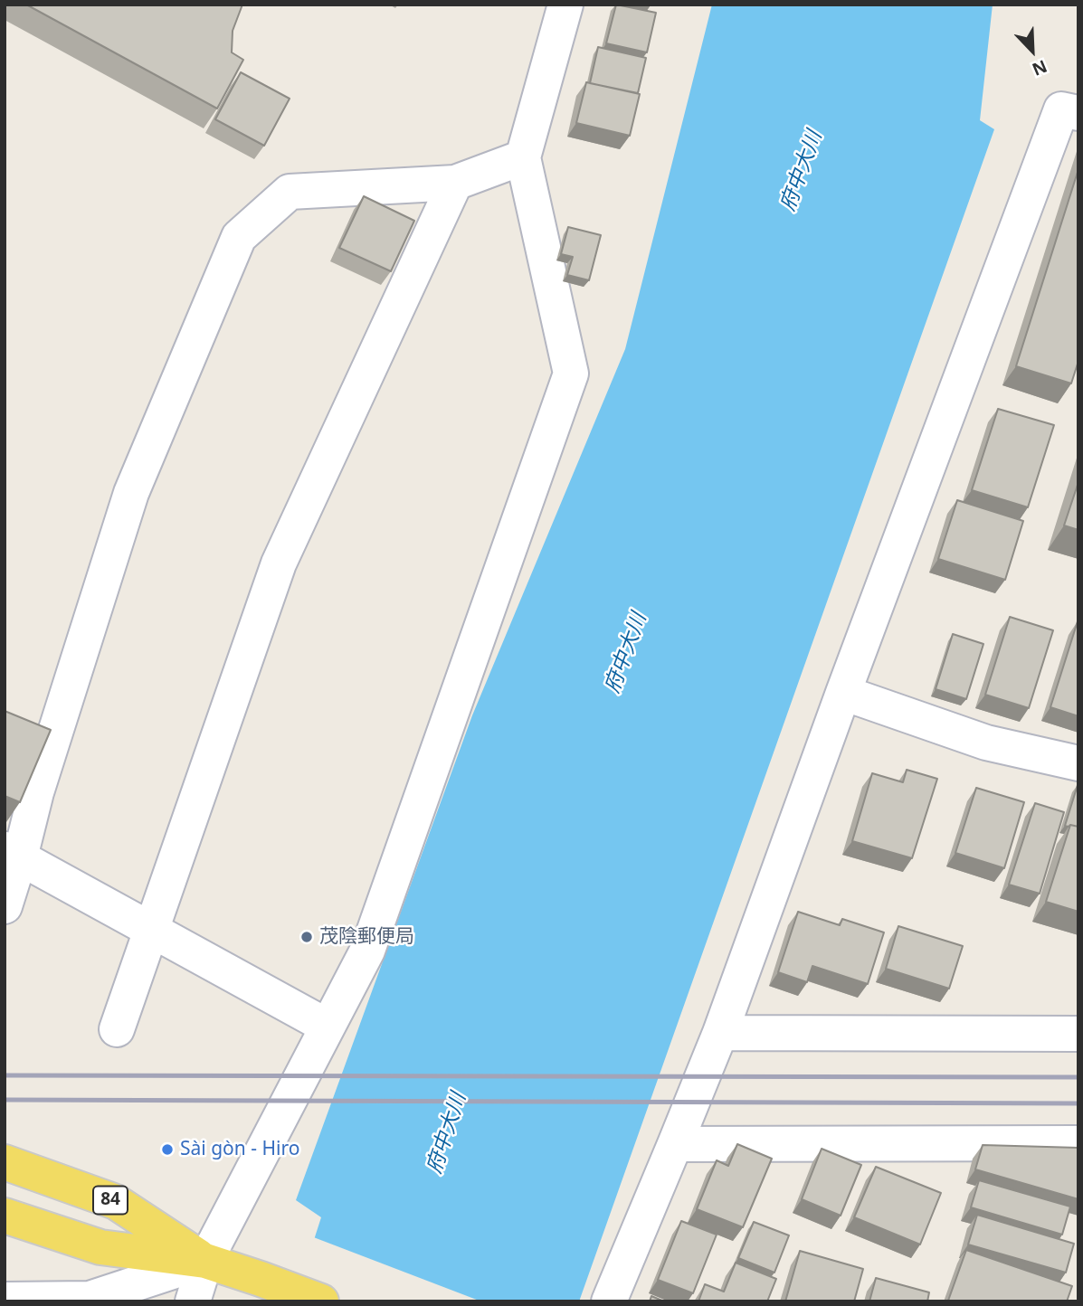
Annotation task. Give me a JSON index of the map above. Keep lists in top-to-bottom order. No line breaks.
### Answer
{"streets":{"main road":["84"]},"water":["府中大川"],"places":["茂陰郵便局","Sài gòn - Hiro"],"north":"bottom right"}
